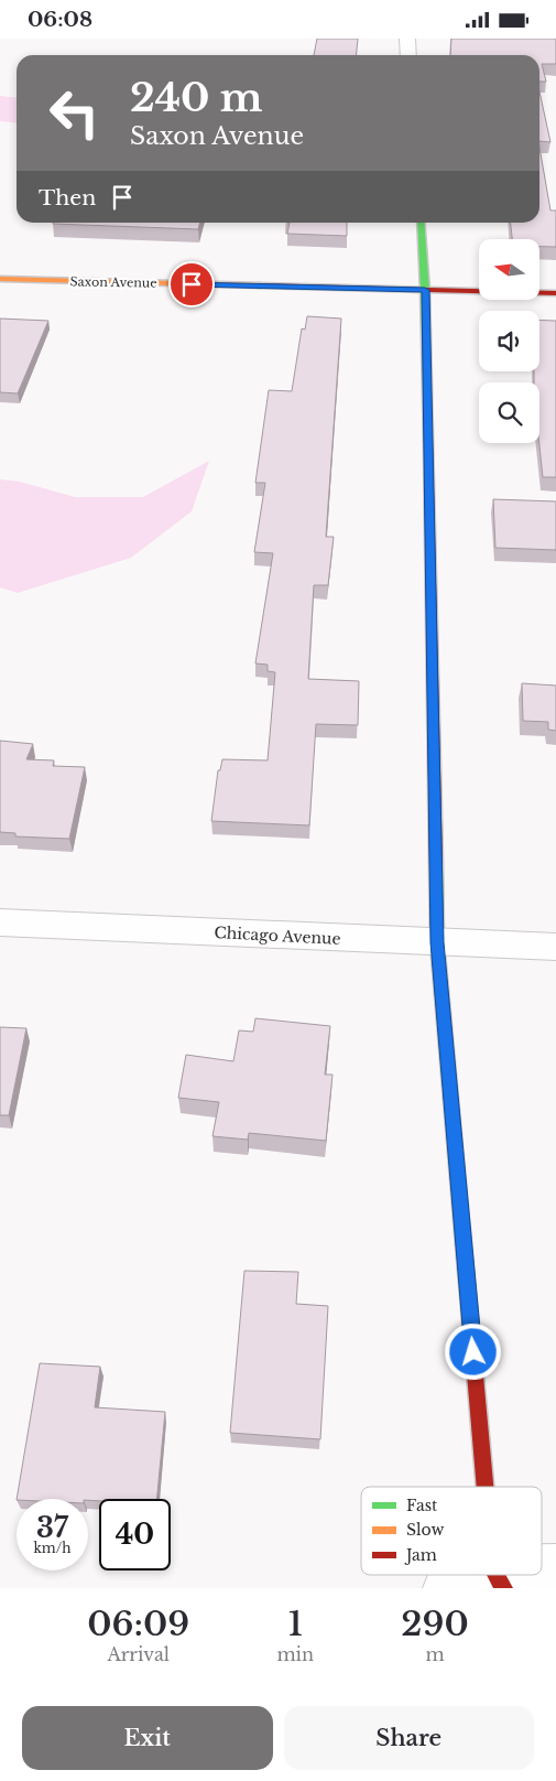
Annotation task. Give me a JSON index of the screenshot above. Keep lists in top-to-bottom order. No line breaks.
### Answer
{"streets":{"street":["Saxon Avenue","Chicago Avenue"]},"legend":["Fast","Slow","Jam"],"north":"left","page":{"status":"06:08","turn":["240 m","Saxon Avenue"],"then":"Then","speed":"37 km/h","limit":"40","eta":["06:09","Arrival","1","min","290","m"],"buttons":["Exit","Share"]}}
